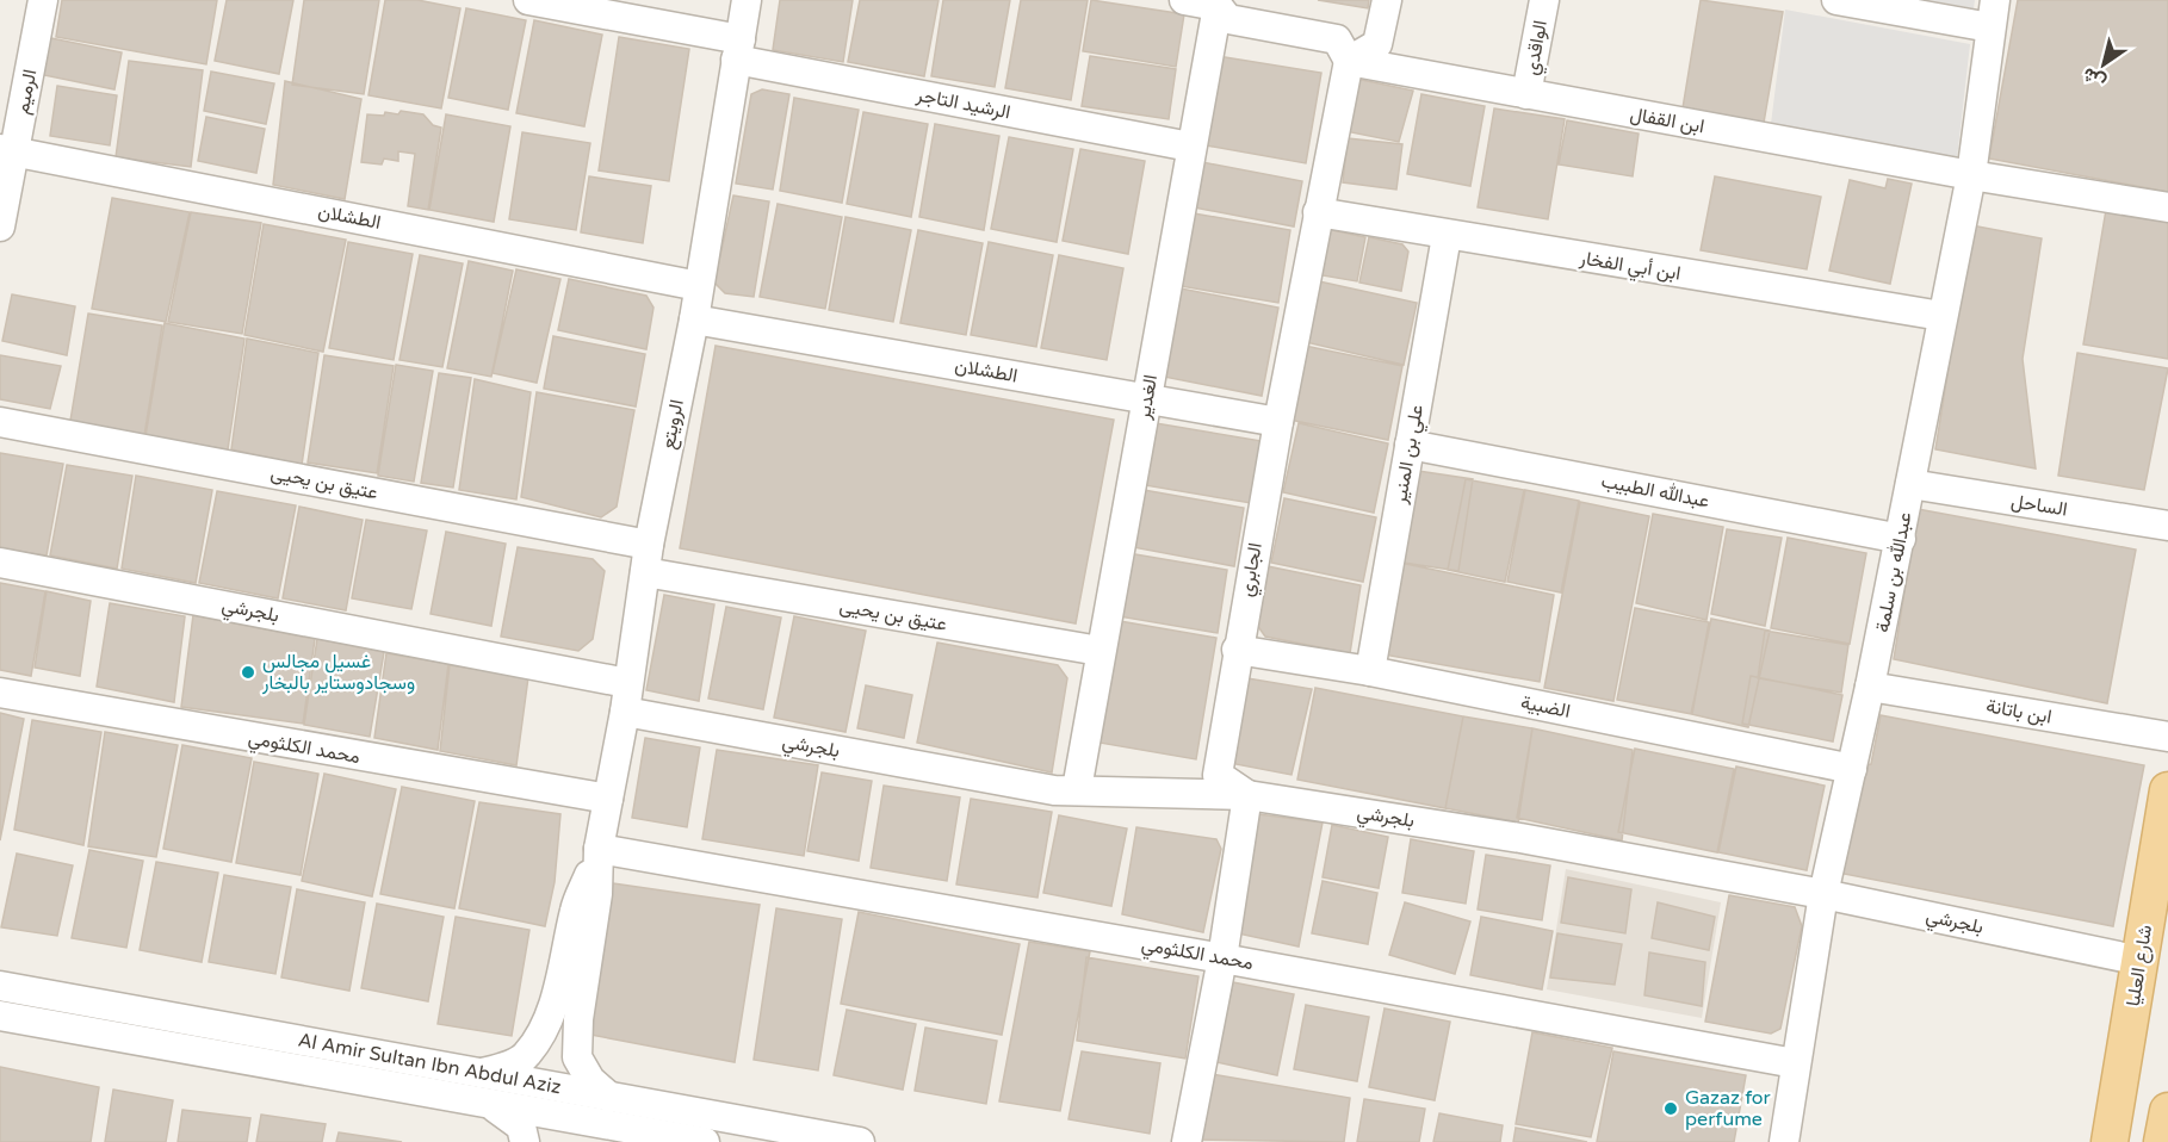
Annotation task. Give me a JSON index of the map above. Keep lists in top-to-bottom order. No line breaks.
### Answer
{"streets":{"main road":["شارع العليا"],"street":["الواقدي","الرميم","الرشيد التاجر","ابن القفال","الطشلان","ابن أبي الفخار","الغدير","الرويتع","علي بن المنير","عتيق بن يحيى","عبدالله الطبيب","الساحل","الجابري","عبدالله بن سلمة","بلجرشي","الضبية","ابن باتانة","محمد الكلثومي","Al Amir Sultan Ibn Abdul Aziz"]},"crossings":[["الواقدي","ابن القفال"],["الرميم","الطشلان"],["الرشيد التاجر","الغدير"],["الرشيد التاجر","الرويتع"],["ابن القفال","الجابري"],["ابن القفال","عبدالله بن سلمة"],["الطشلان","الغدير"],["الطشلان","الرويتع"],["الطشلان","الجابري"],["ابن أبي الفخار","علي بن المنير"],["ابن أبي الفخار","الجابري"],["ابن أبي الفخار","عبدالله بن سلمة"],["الغدير","عتيق بن يحيى"],["الغدير","بلجرشي"],["الرويتع","عتيق بن يحيى"],["الرويتع","بلجرشي"],["الرويتع","محمد الكلثومي"],["علي بن المنير","عبدالله الطبيب"],["علي بن المنير","الضبية"],["عبدالله الطبيب","عبدالله بن سلمة"],["الساحل","عبدالله بن سلمة"],["الجابري","بلجرشي"],["الجابري","الضبية"],["عبدالله بن سلمة","بلجرشي"],["عبدالله بن سلمة","الضبية"],["عبدالله بن سلمة","ابن باتانة"],["عبدالله بن سلمة","محمد الكلثومي"],["بلجرشي","شارع العليا"]],"places":["غسيل مجالس وسجادوستاير بالبخار","Gazaz for perfume"],"north":"bottom left"}
